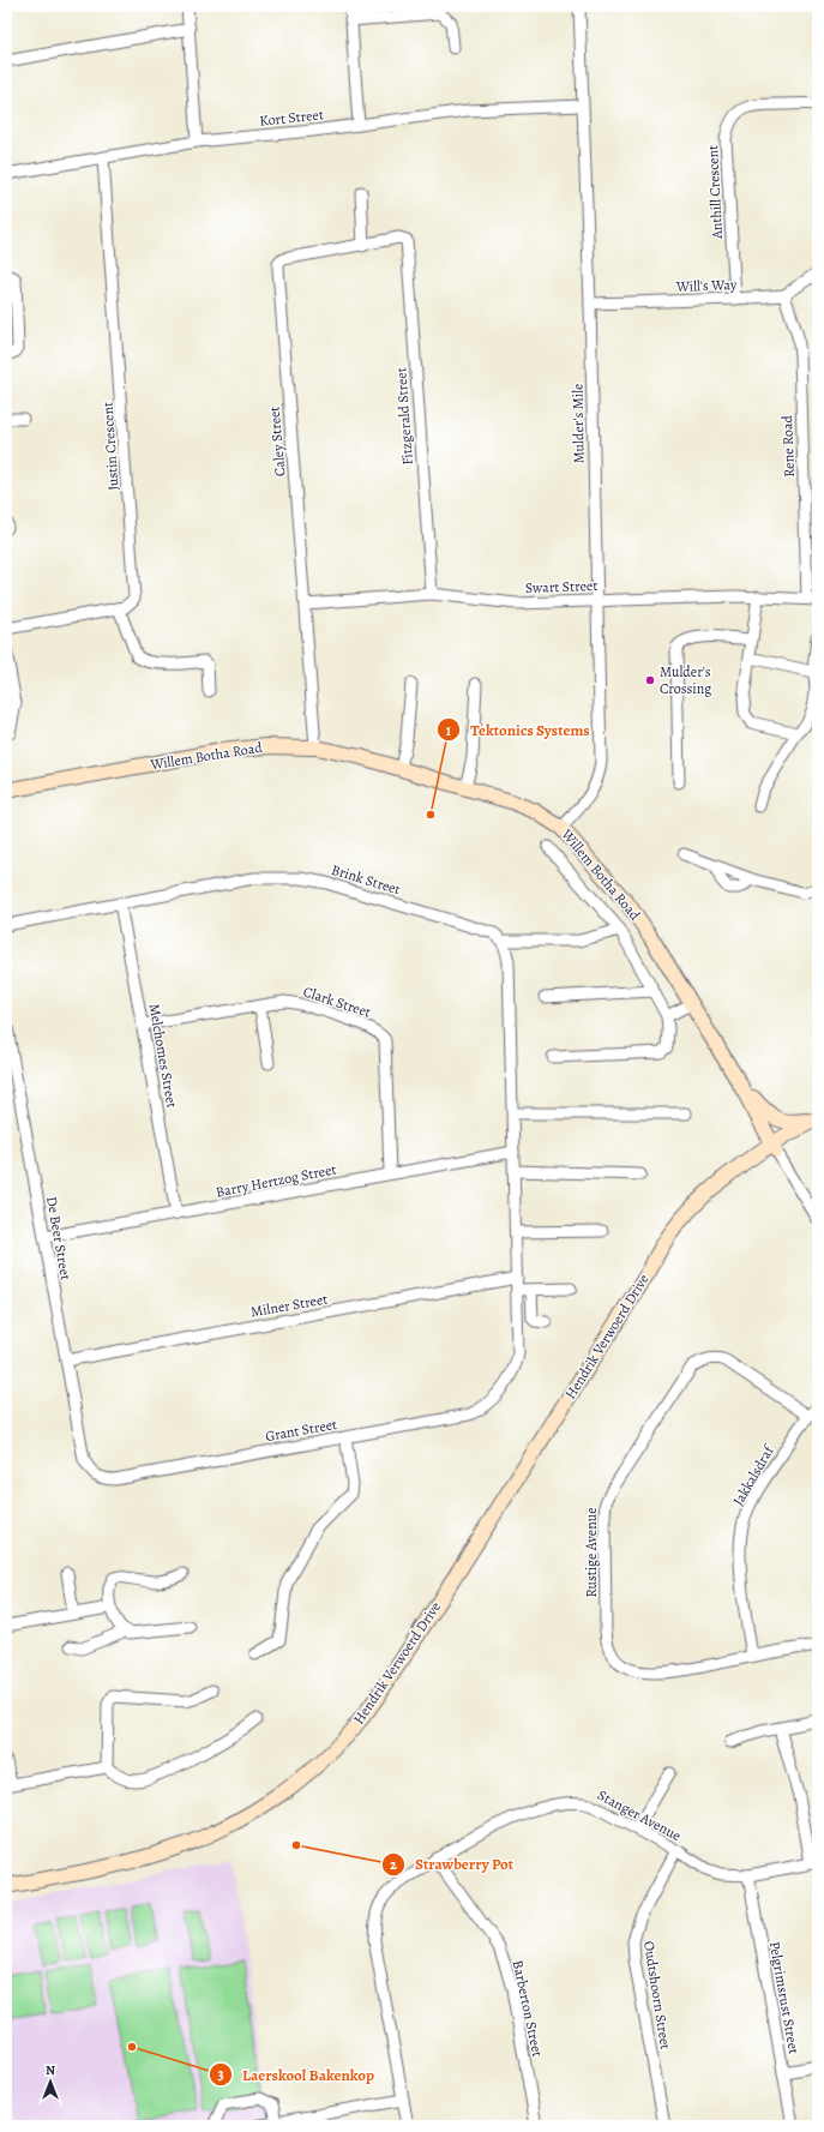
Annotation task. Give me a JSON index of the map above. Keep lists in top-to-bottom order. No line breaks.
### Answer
{"streets":{"main road":["Willem Botha Road","Hendrik Verwoerd Drive"],"street":["Kort Street","Anthill Crescent","Will's Way","Fitzgerald Street","Mulder's Mile","Caley Street","Justin Crescent","Rene Road","Swart Street","Brink Street","Clark Street","Melchomes Street","Barry Hertzog Street","De Beer Street","Milner Street","Grant Street","Jakkalsdraf","Rustige Avenue","Stanger Avenue","Oudtshoorn Street","Pelgrimsrust Street","Barberton Street"]},"crossings":[["Kort Street","Mulder's Mile"],["Kort Street","Justin Crescent"],["Anthill Crescent","Will's Way"],["Will's Way","Mulder's Mile"],["Will's Way","Rene Road"],["Fitzgerald Street","Caley Street"],["Fitzgerald Street","Swart Street"],["Mulder's Mile","Swart Street"],["Mulder's Mile","Willem Botha Road"],["Caley Street","Swart Street"],["Caley Street","Willem Botha Road"],["Rene Road","Swart Street"],["Willem Botha Road","Hendrik Verwoerd Drive"],["Brink Street","Melchomes Street"],["Clark Street","Melchomes Street"],["Clark Street","Barry Hertzog Street"],["Melchomes Street","Barry Hertzog Street"],["Barry Hertzog Street","De Beer Street"],["De Beer Street","Milner Street"],["De Beer Street","Grant Street"],["Jakkalsdraf","Rustige Avenue"],["Stanger Avenue","Oudtshoorn Street"],["Stanger Avenue","Pelgrimsrust Street"],["Stanger Avenue","Barberton Street"]],"places":["Mulder's Crossing","Tektonics Systems","Strawberry Pot","Laerskool Bakenkop"],"north":"top"}
